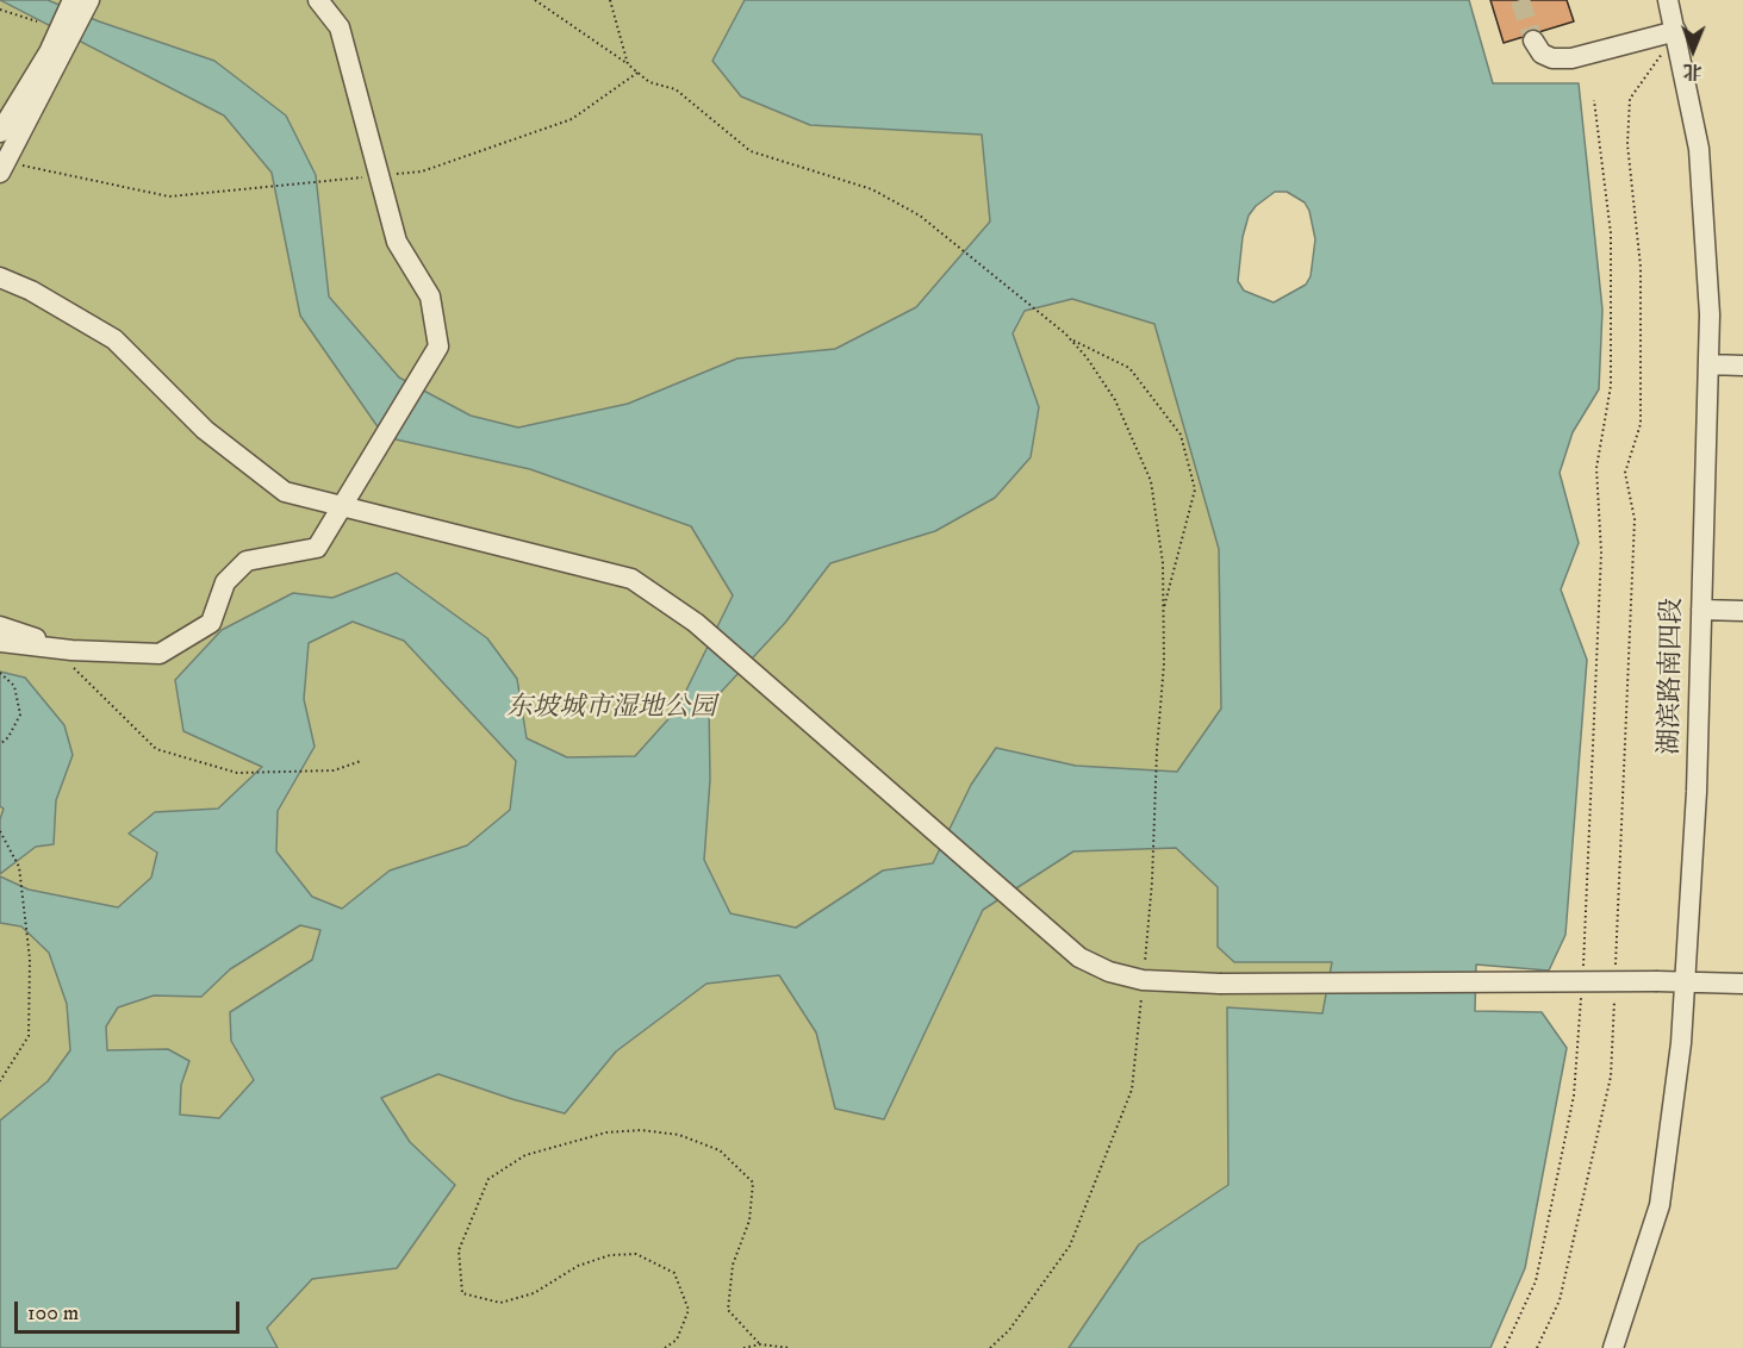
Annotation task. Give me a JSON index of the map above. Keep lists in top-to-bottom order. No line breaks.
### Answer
{"streets":{"street":["湖滨路南四段"]},"parks":["东坡城市湿地公园"],"scale_bar":"100 m","north":"bottom"}
